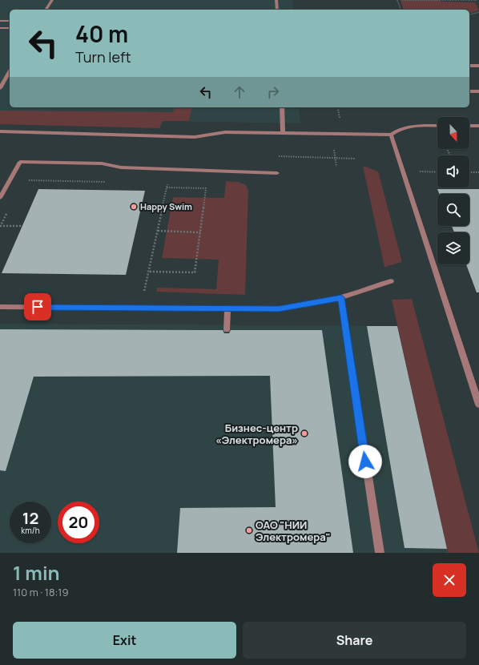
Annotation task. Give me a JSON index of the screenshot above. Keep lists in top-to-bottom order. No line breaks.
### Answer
{"places":["Happy Swim","Бизнес-центр «Электромера»","ОАО \"НИИ Электромера\""],"north":"bottom","page":{"turn":["40 m","Turn left"],"speed":"12 km/h","limit":"20","heading":["1 min","110 m · 18:19"],"buttons":["Exit","Share"]}}
